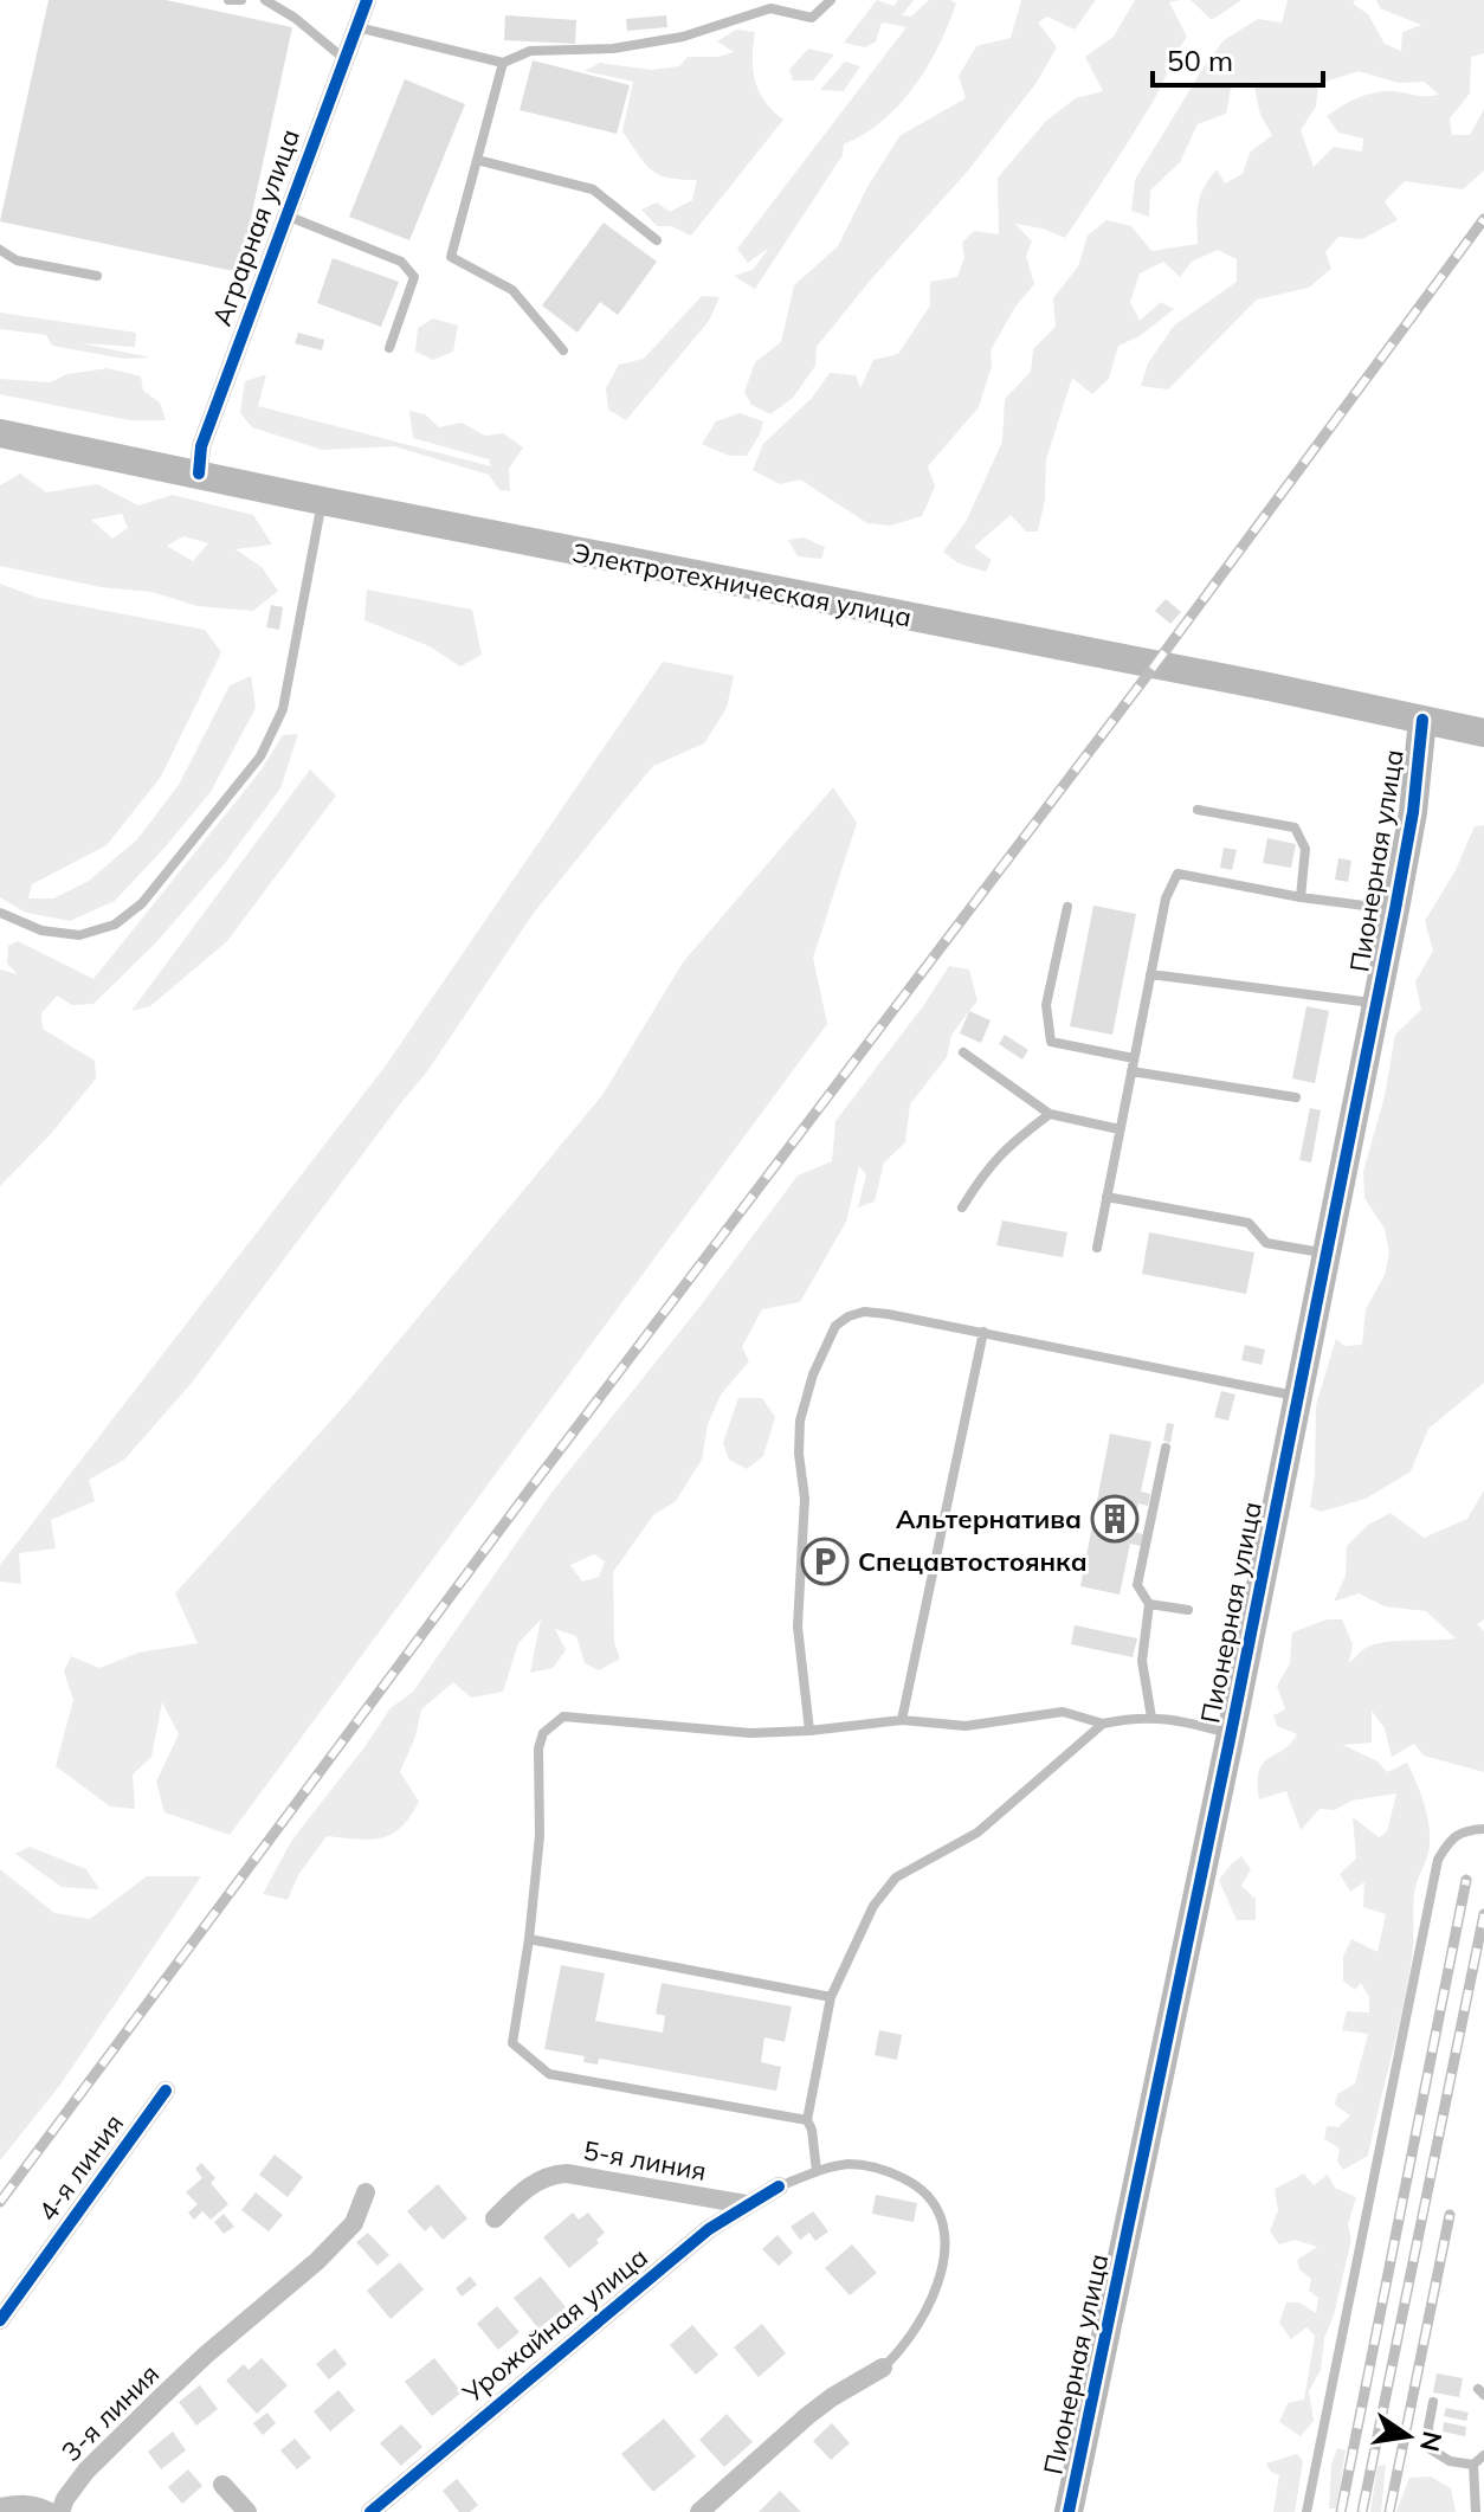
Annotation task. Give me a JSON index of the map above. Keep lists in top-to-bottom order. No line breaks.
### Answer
{"streets":{"street":["Аграрная улица","Электротехническая улица","Пионерная улица","5-я линия","4-я линия","Урожайная улица","3-я линия"]},"crossings":[["Аграрная улица","Электротехническая улица"],["Электротехническая улица","Пионерная улица"],["5-я линия","Урожайная улица"]],"places":{"building":["Альтернатива"],"parking":["Спецавтостоянка"]},"scale_bar":"50 m","north":"right"}
